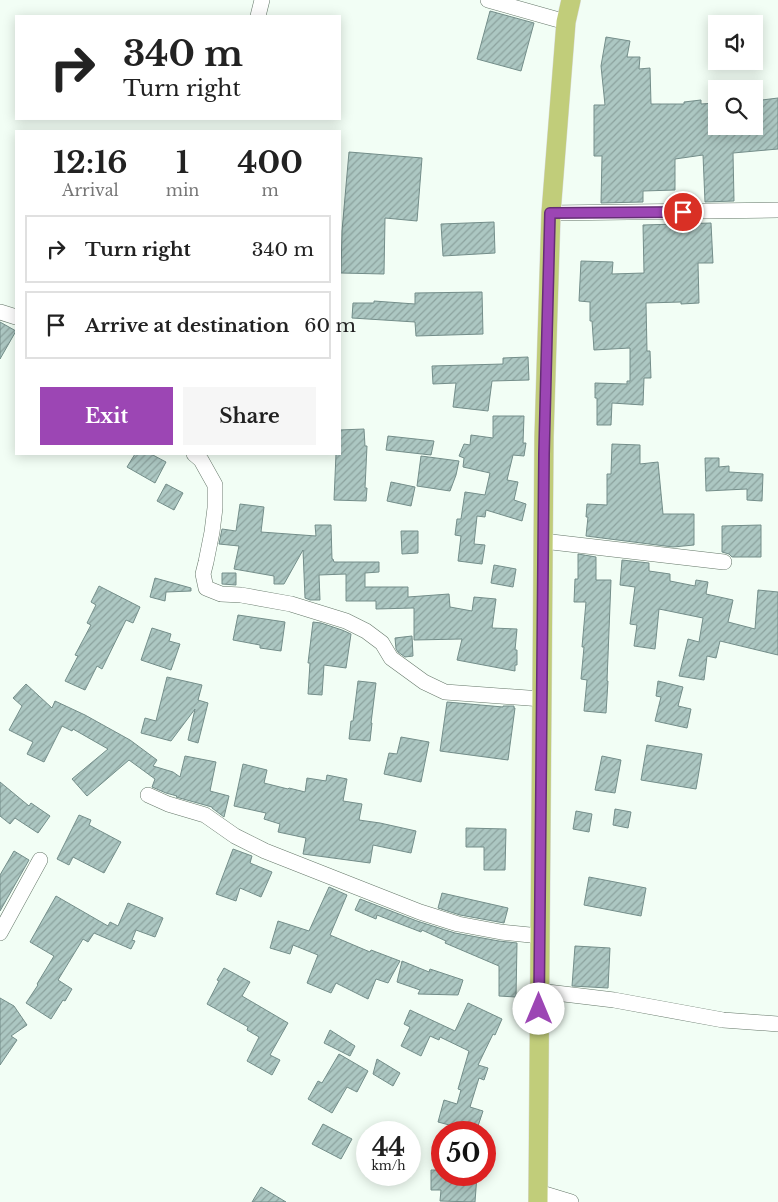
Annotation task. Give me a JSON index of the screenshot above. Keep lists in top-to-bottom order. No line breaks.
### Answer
{"page":{"turn":["340 m","Turn right"],"eta":["12:16","Arrival","1","min","400","m"],"list":[{"name":"Turn right","value":"340 m"},{"name":"Arrive at destination","value":"60 m"}],"buttons":["Exit","Share"],"speed":"44 km/h","limit":"50"}}
